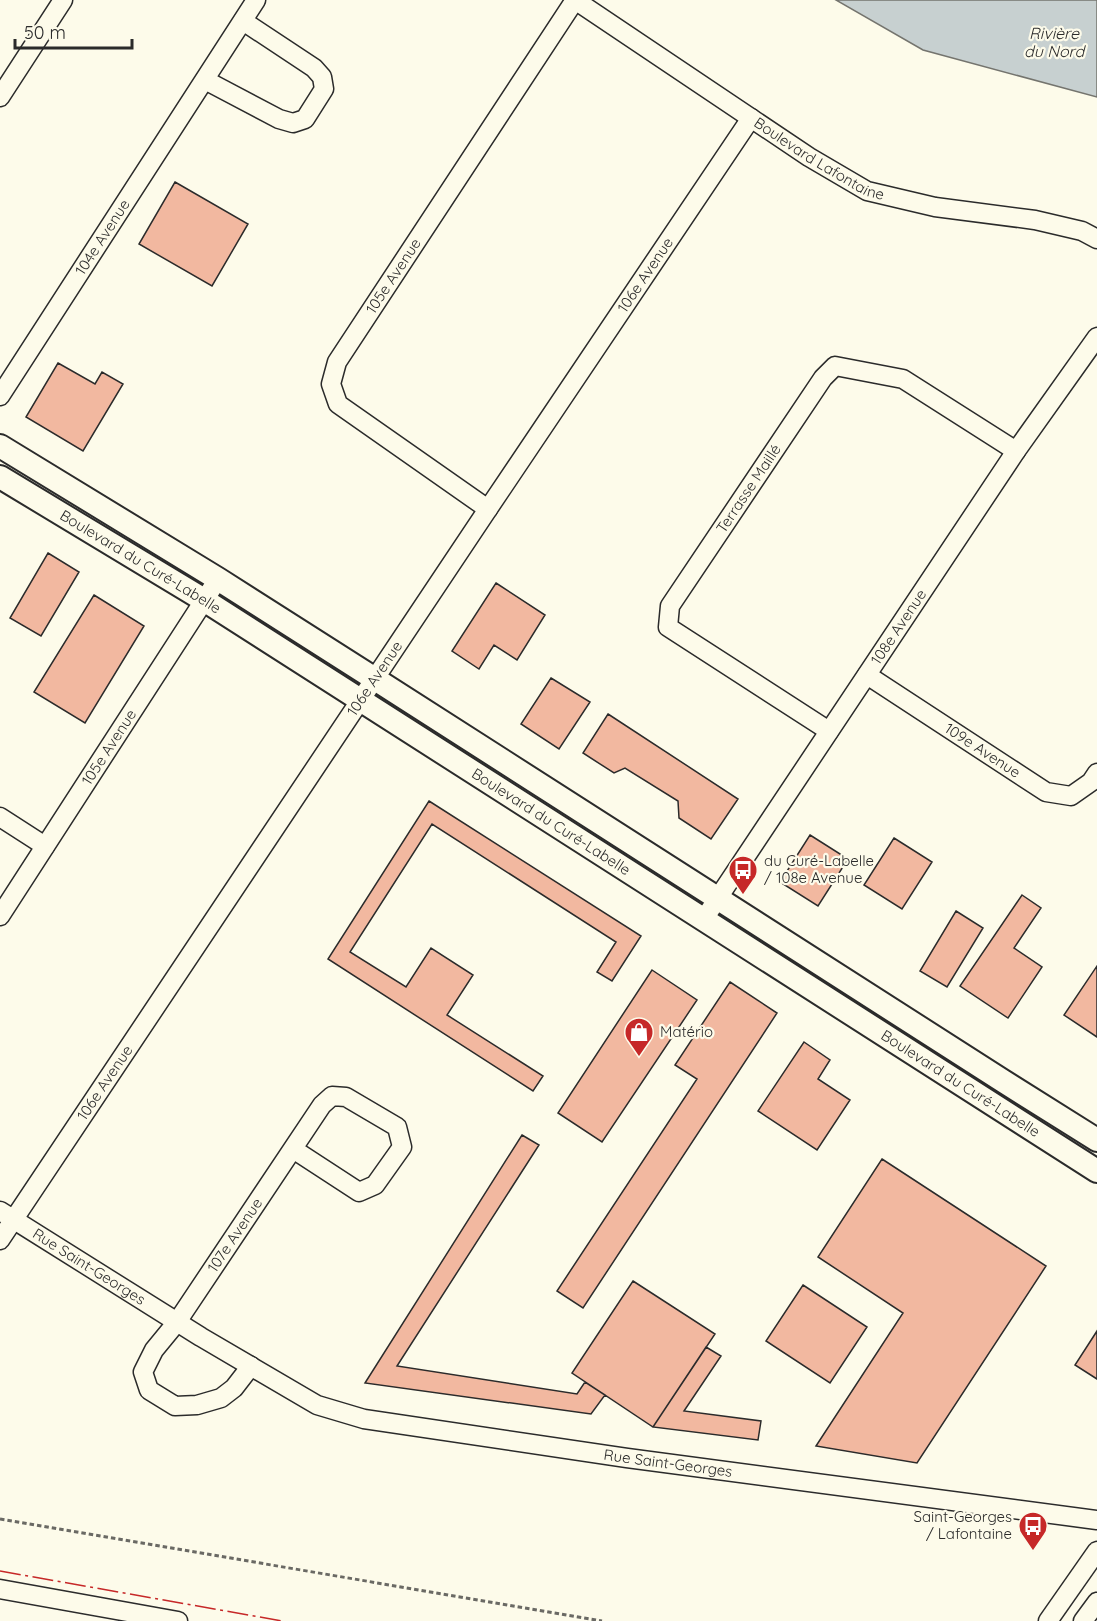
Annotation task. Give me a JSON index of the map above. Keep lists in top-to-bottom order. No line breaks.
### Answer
{"streets":{"main road":["Boulevard du Curé-Labelle"],"street":["Boulevard Lafontaine","104e Avenue","106e Avenue","105e Avenue","Terrasse Maillé","108e Avenue","109e Avenue","107e Avenue","Rue Saint-Georges"]},"crossings":[["Boulevard Lafontaine","106e Avenue"],["Boulevard Lafontaine","105e Avenue"],["106e Avenue","105e Avenue"],["106e Avenue","Boulevard du Curé-Labelle"],["106e Avenue","Rue Saint-Georges"],["105e Avenue","Boulevard du Curé-Labelle"],["Terrasse Maillé","108e Avenue"],["Boulevard du Curé-Labelle","108e Avenue"],["108e Avenue","109e Avenue"],["107e Avenue","Rue Saint-Georges"]],"water":["Rivière du Nord"],"places":{"bus stop":["du Curé-Labelle / 108e Avenue","Saint-Georges / Lafontaine"],"shop":["Matério"]},"scale_bar":"50 m"}
